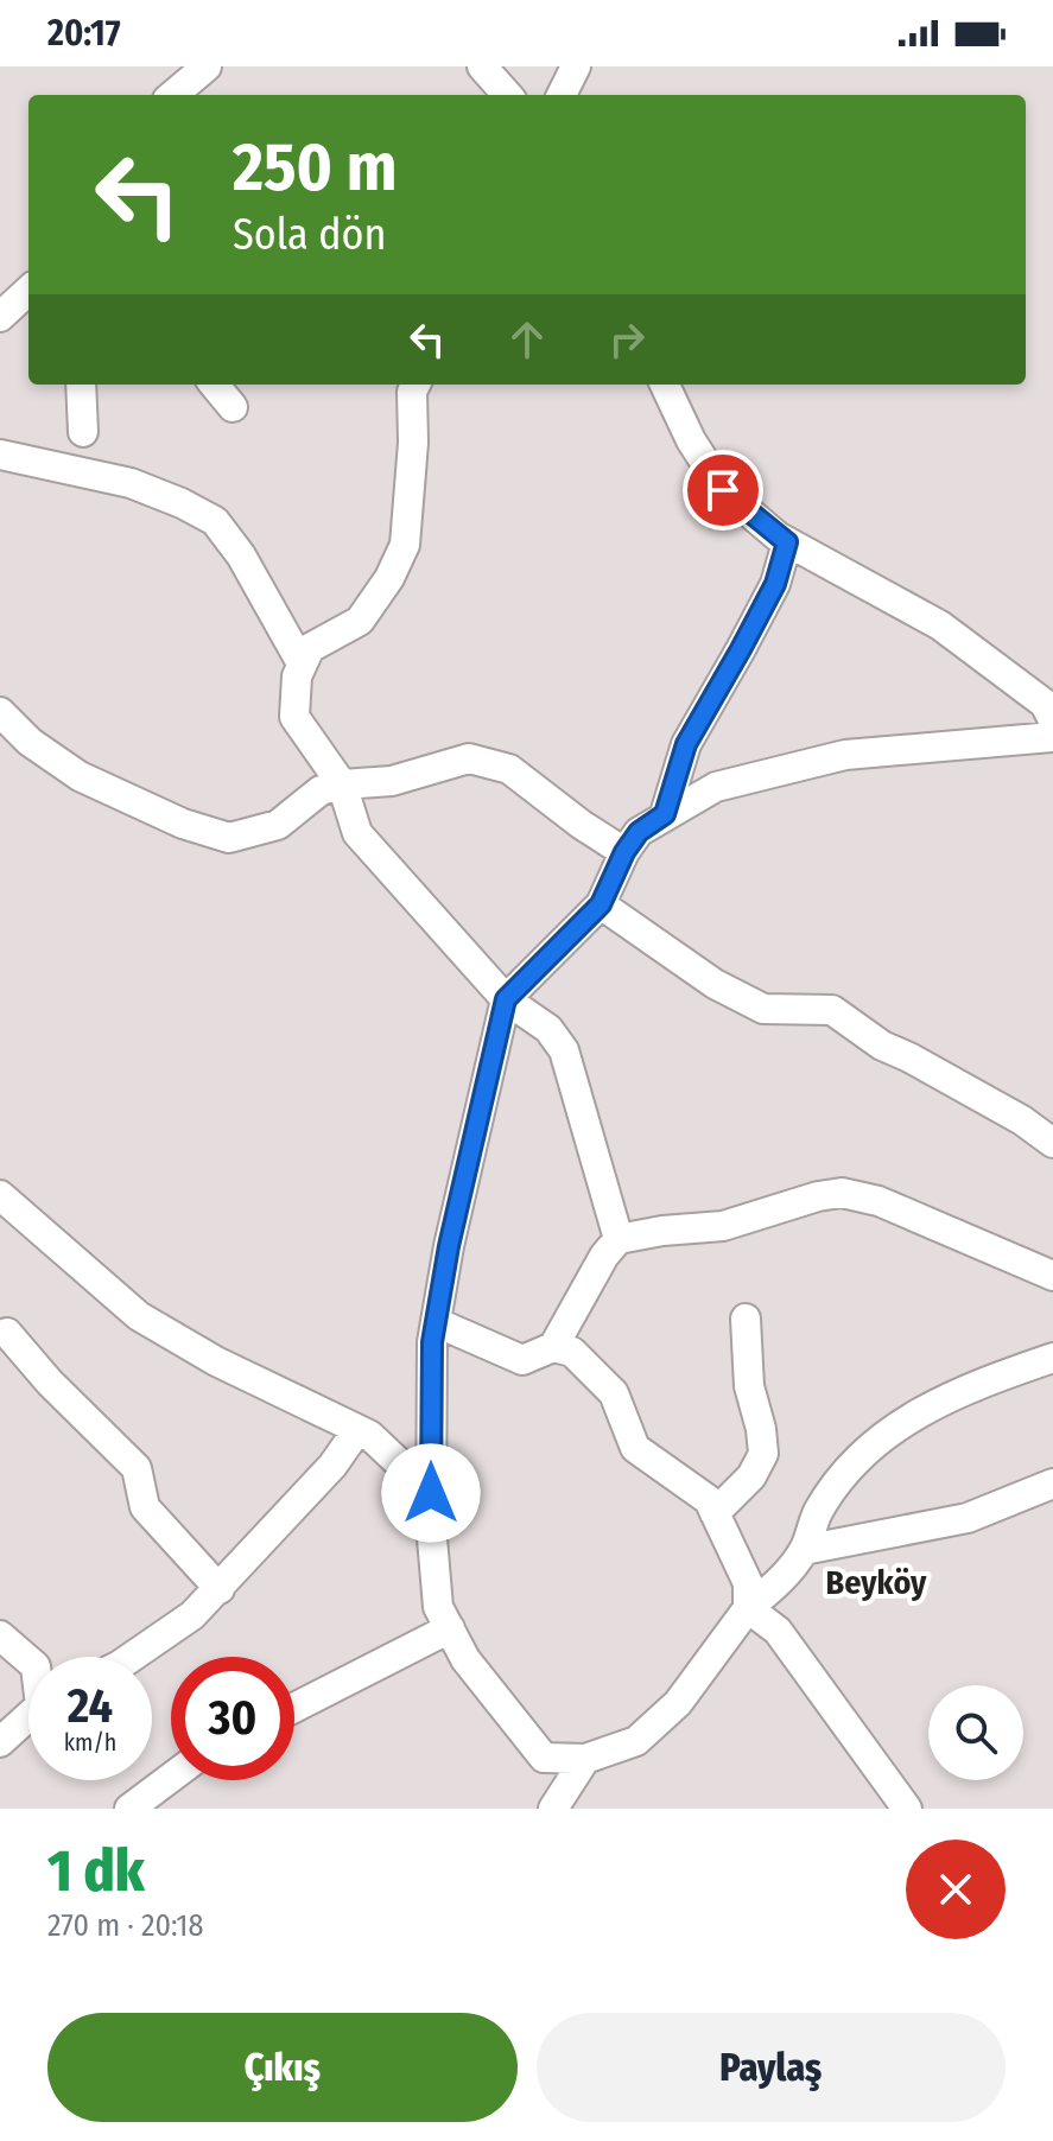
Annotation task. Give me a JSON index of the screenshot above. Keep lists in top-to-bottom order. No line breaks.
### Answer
{"districts":["Beyköy"],"page":{"status":"20:17","turn":["250 m","Sola dön"],"speed":"24 km/h","limit":"30","heading":["1 dk","270 m · 20:18"],"buttons":["Çıkış","Paylaş"]}}
